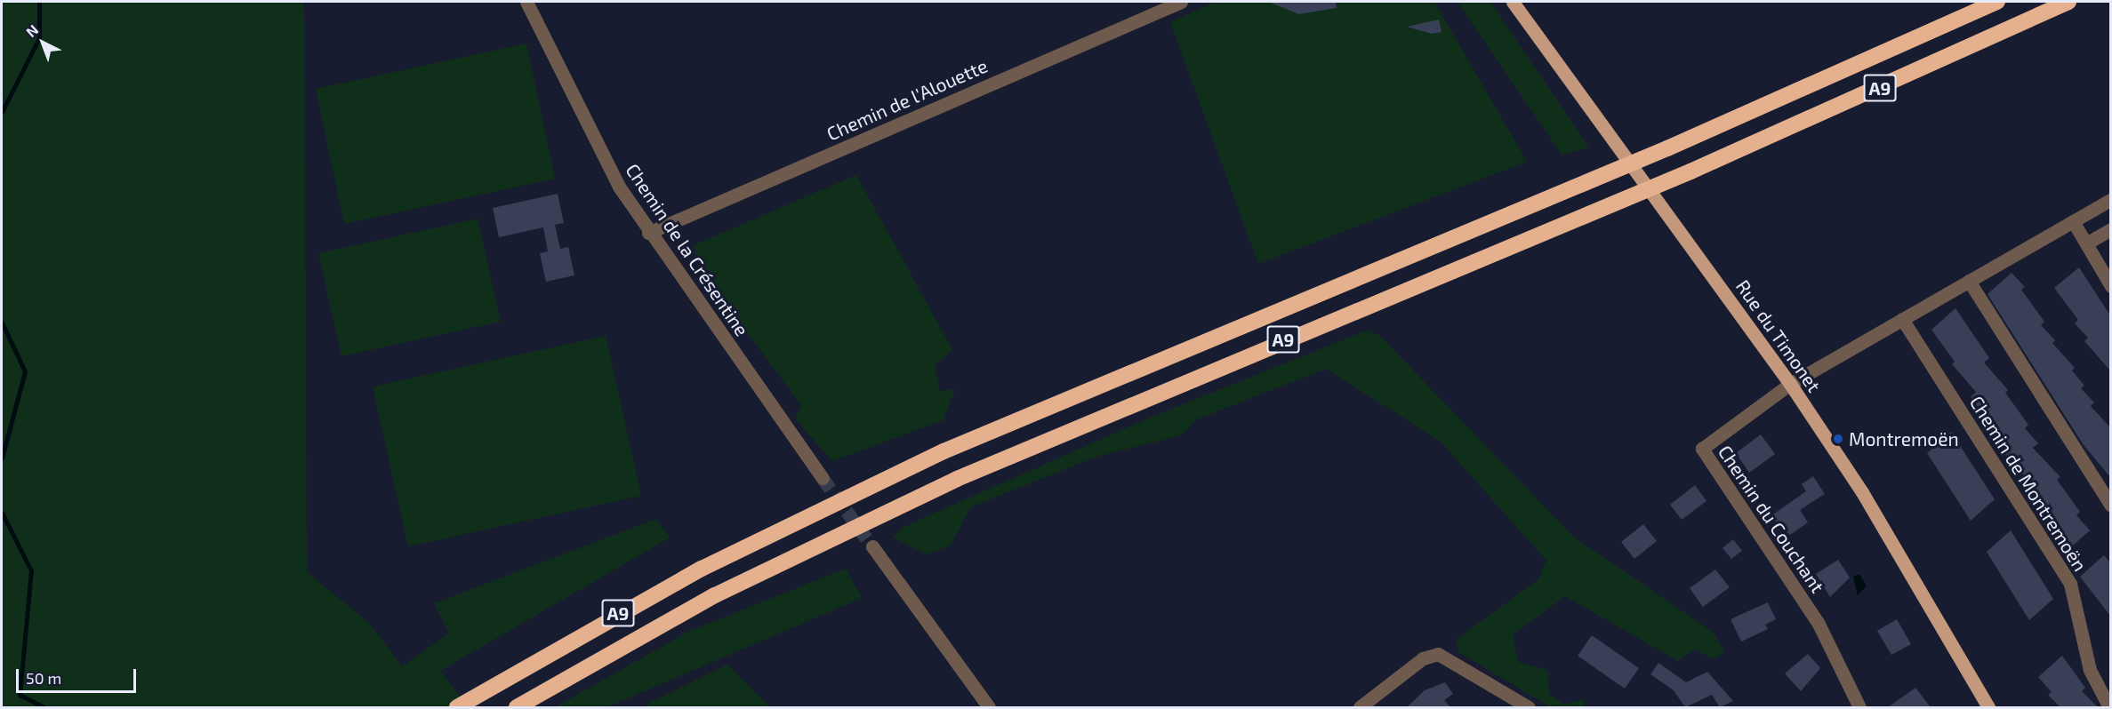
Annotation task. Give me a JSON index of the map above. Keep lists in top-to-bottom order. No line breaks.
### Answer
{"streets":{"highway":["A9"],"main road":["Rue du Timonet"],"street":["Chemin de l'Alouette","Chemin de la Crésentine","Chemin de Montremoën","Chemin du Couchant"]},"crossings":[["Chemin de l'Alouette","Chemin de la Crésentine"],["Rue du Timonet","Chemin du Couchant"]],"places":["Montremoën"],"scale_bar":"50 m","north":"top left"}
